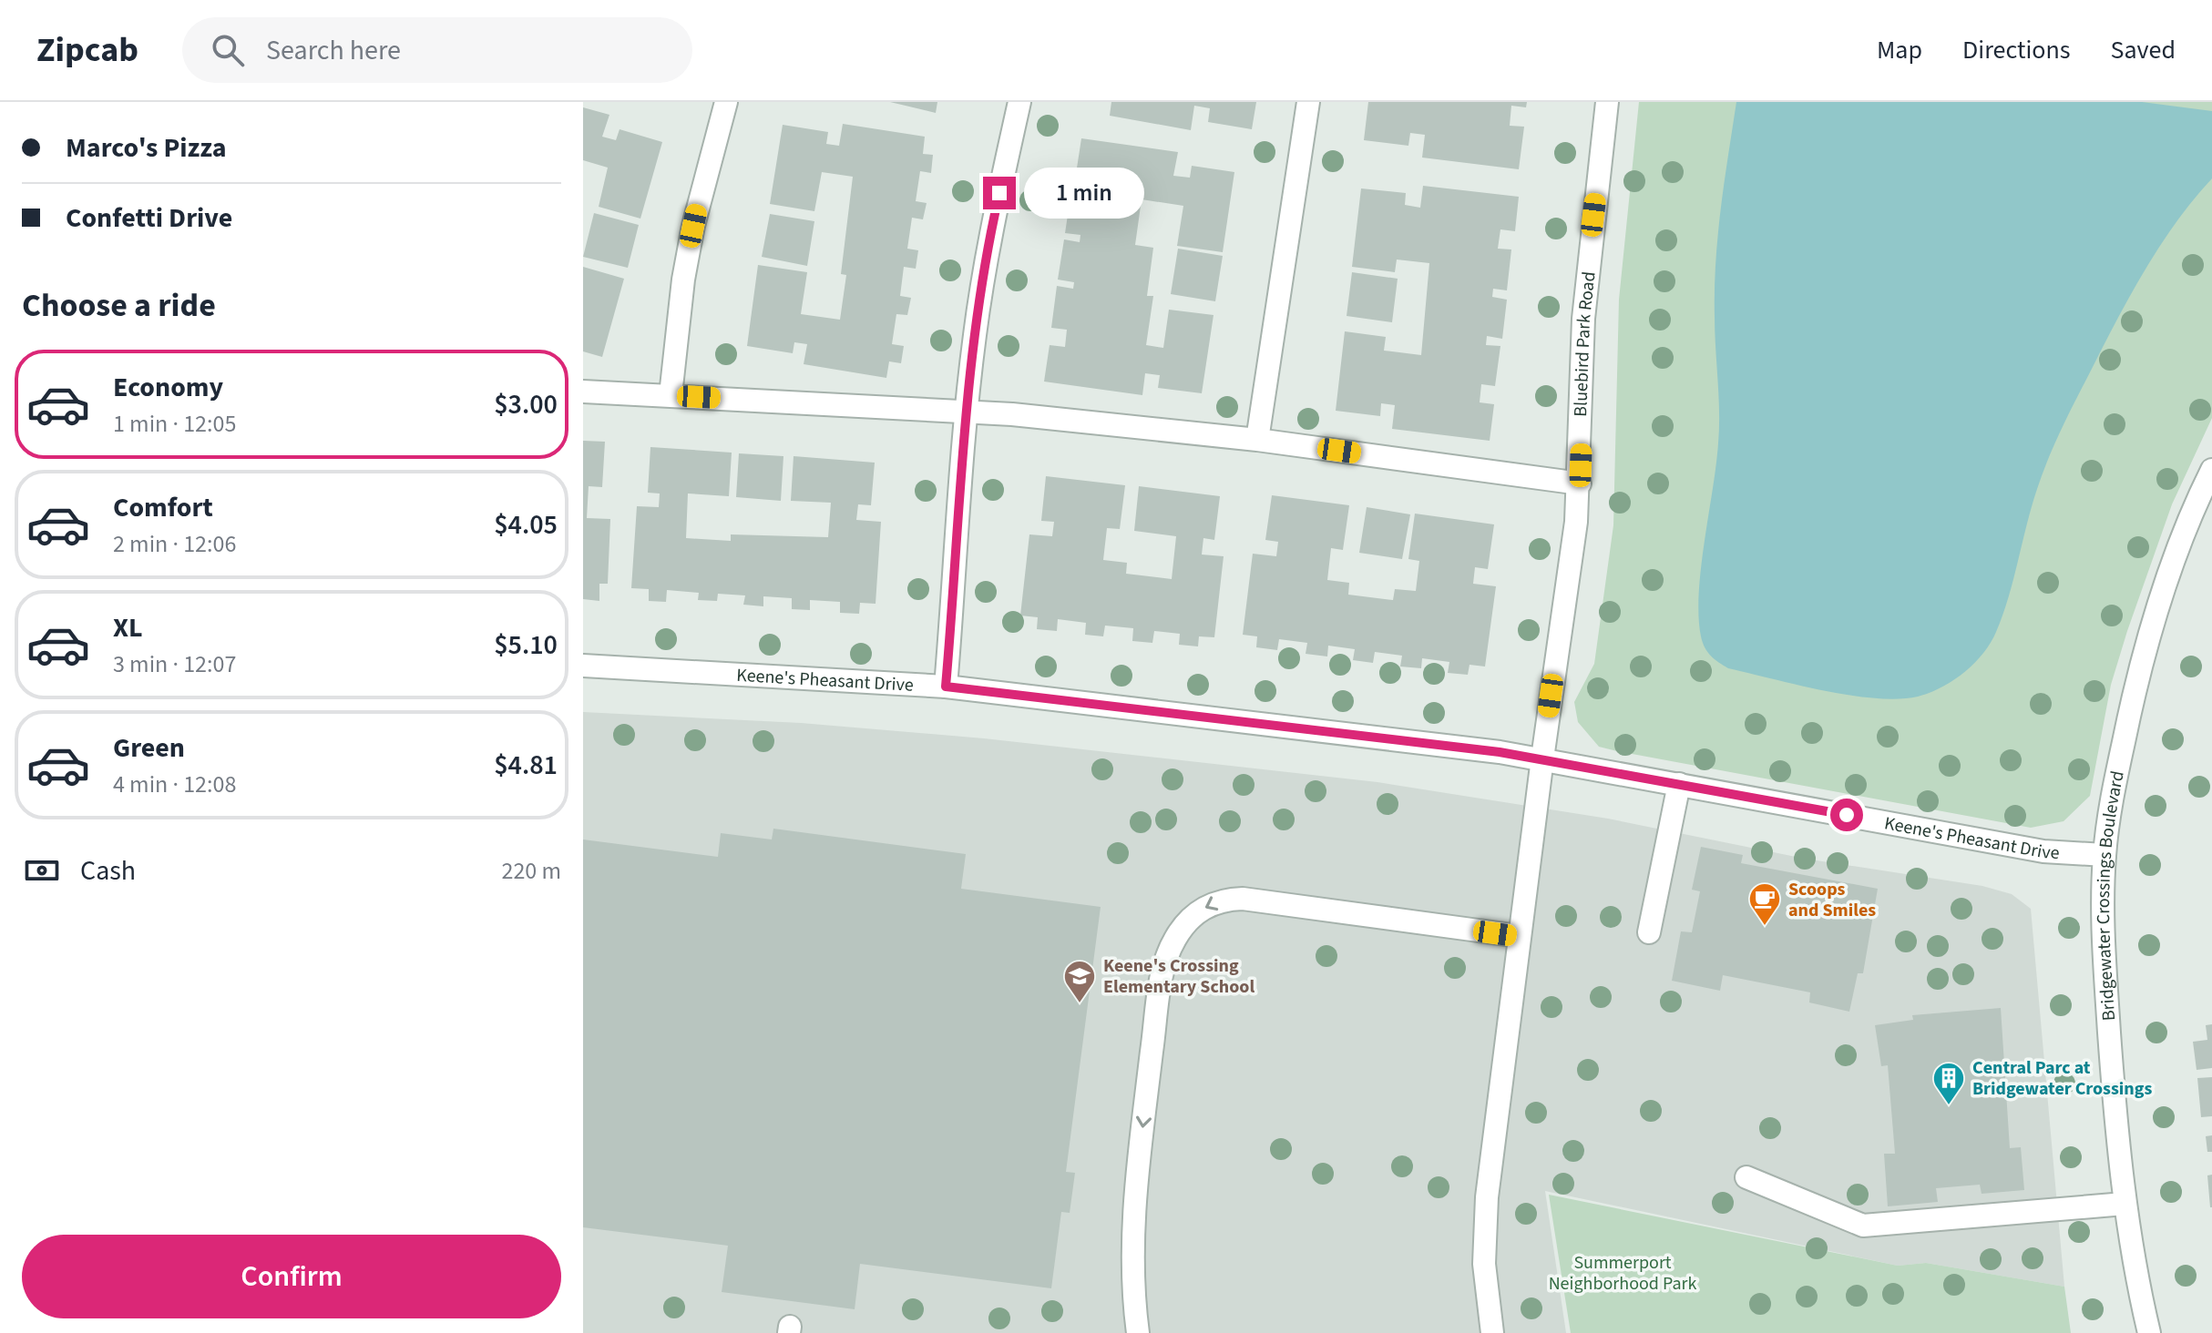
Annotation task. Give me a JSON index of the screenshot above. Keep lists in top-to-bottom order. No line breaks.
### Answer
{"streets":{"street":["Bluebird Park Road","Keene's Pheasant Drive","Bridgewater Crossings Boulevard"]},"crossings":[["Bluebird Park Road","Keene's Pheasant Drive"],["Keene's Pheasant Drive","Bridgewater Crossings Boulevard"]],"parks":["Summerport Neighborhood Park"],"places":{"cafe":["Scoops and Smiles"],"school or university":["Keene's Crossing Elementary School"],"building":["Central Parc at Bridgewater Crossings"]},"page":{"header":"Zipcab","search":"Search here","nav":["Map","Directions","Saved"],"banner":["Marco's Pizza","Confetti Drive"],"bubble":"1 min","heading":"Choose a ride","list":[{"name":"Economy","note":"1 min · 12:05","value":"$3.00"},{"name":"Comfort","note":"2 min · 12:06","value":"$4.05"},{"name":"XL","note":"3 min · 12:07","value":"$5.10"},{"name":"Green","note":"4 min · 12:08","value":"$4.81"}],"pay":["Cash","220 m"],"buttons":"Confirm"}}
